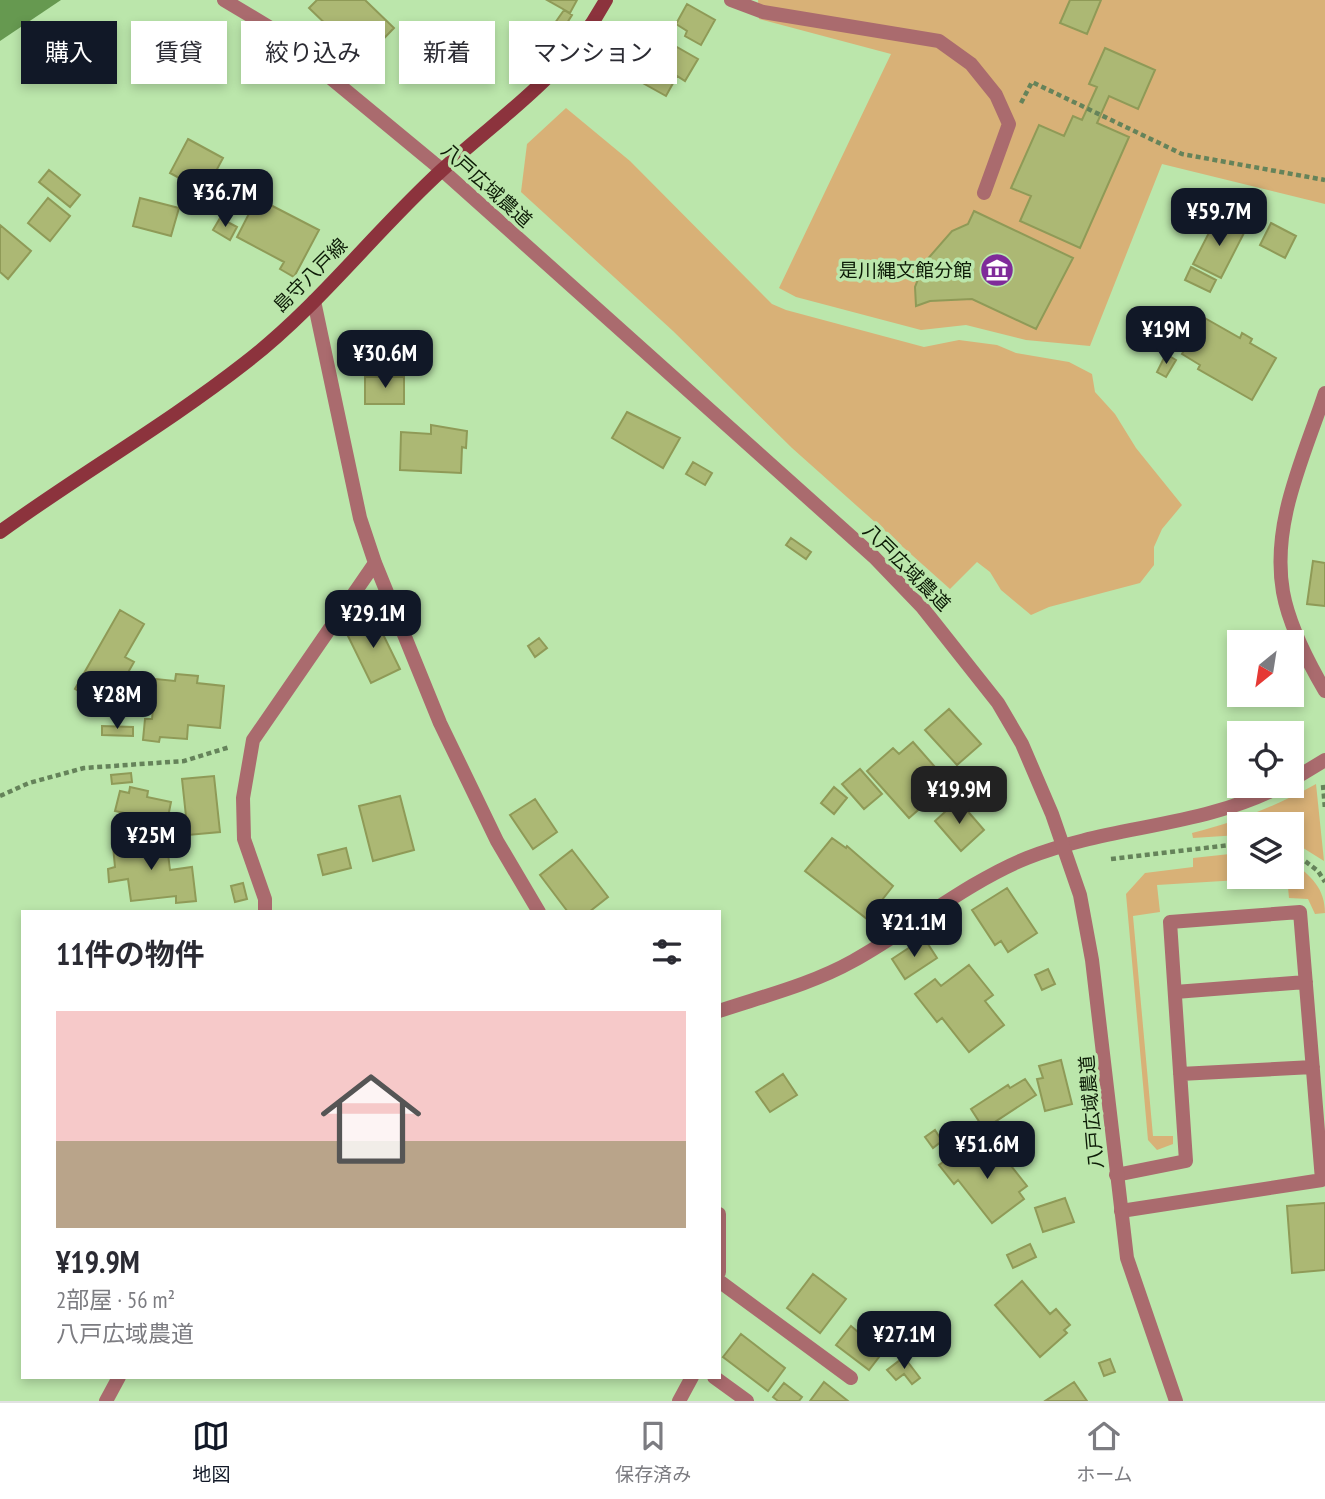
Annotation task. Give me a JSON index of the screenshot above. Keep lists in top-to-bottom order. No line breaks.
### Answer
{"streets":{"main road":["島守八戸線"],"street":["八戸広域農道"]},"crossings":[["八戸広域農道","島守八戸線"]],"places":{"museum":["是川縄文館分館"]},"north":"bottom left","page":{"chip":["購入","賃貸","絞り込み","新着","マンション"],"price":["¥36.7M","¥59.7M","¥19M","¥30.6M","¥29.1M","¥28M","¥19.9M","¥25M","¥21.1M","¥51.6M","¥27.1M"],"heading":"11件の物件","list":[{"name":"¥19.9M","note":"2部屋 · 56 m² · 八戸広域農道"}],"tabs":["地図","保存済み","ホーム"]}}
